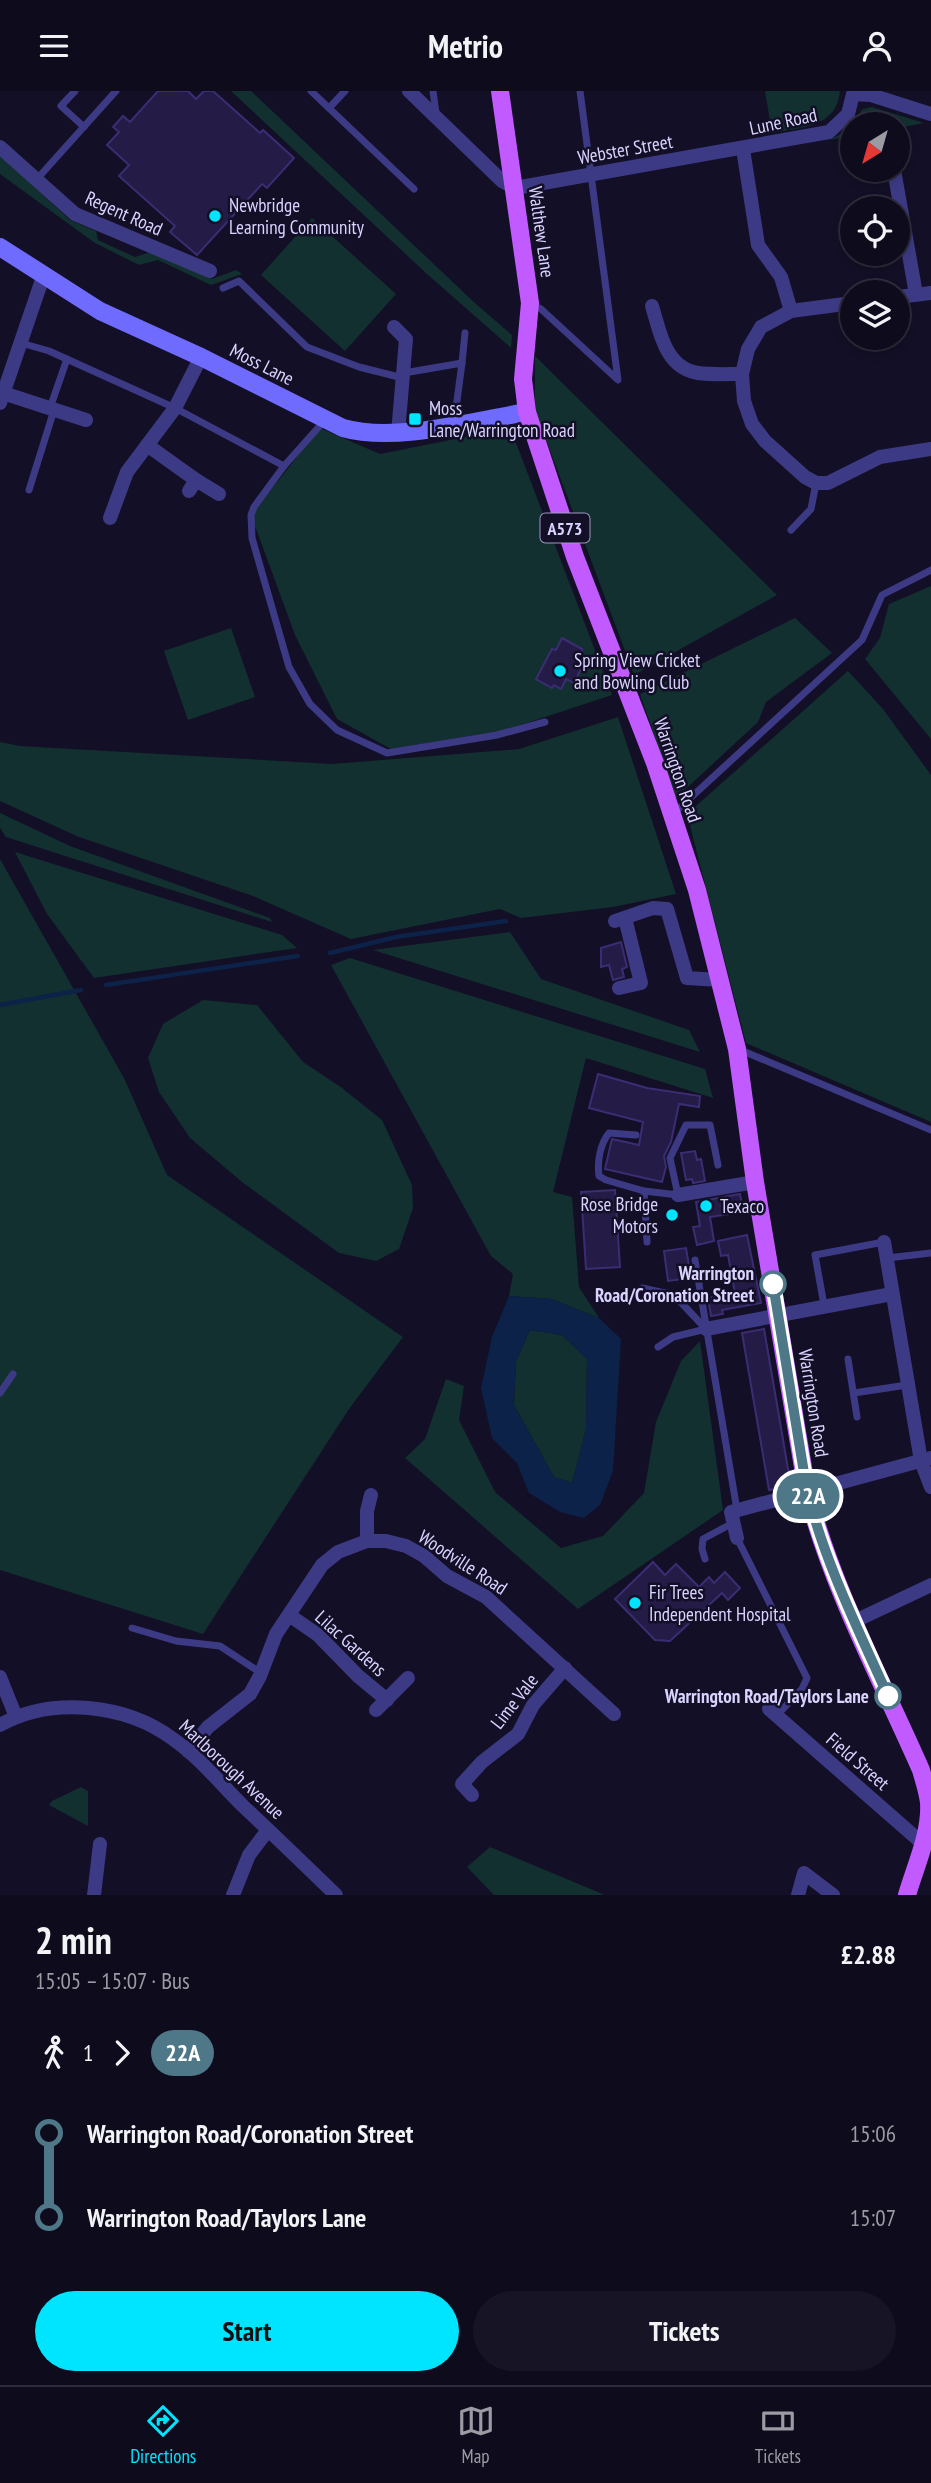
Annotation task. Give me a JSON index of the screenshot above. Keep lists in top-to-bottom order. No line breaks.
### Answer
{"streets":{"main road":["Walthew Lane","A573","Warrington Road"],"street":["Lune Road","Webster Street","Regent Road","Moss Lane","Woodville Road","Lilac Gardens","Lime Vale","Field Street","Marlborough Avenue"]},"crossings":[["Lune Road","Webster Street"],["Webster Street","Walthew Lane"],["Walthew Lane","Warrington Road"],["Moss Lane","Warrington Road"],["Warrington Road","Field Street"],["Woodville Road","Lilac Gardens"],["Woodville Road","Lime Vale"],["Woodville Road","Marlborough Avenue"]],"places":{"other":["Newbridge Learning Community","Spring View Cricket and Bowling Club","Texaco","Rose Bridge Motors","Warrington Road/Coronation Street","Fir Trees Independent Hospital","Warrington Road/Taylors Lane"],"transit":["Moss Lane/Warrington Road"]},"lines":["bus line 22A"],"north":"bottom left","page":{"header":"Metrio","on_map":"22A","heading":["2 min","15:05 – 15:07 · Bus","£2.88"],"legs":["1","22A"],"list":[{"name":"Warrington Road/Coronation Street","value":"15:06"},{"name":"Warrington Road/Taylors Lane","value":"15:07"}],"buttons":["Start","Tickets"],"tabs":["Directions","Map","Tickets"]}}
